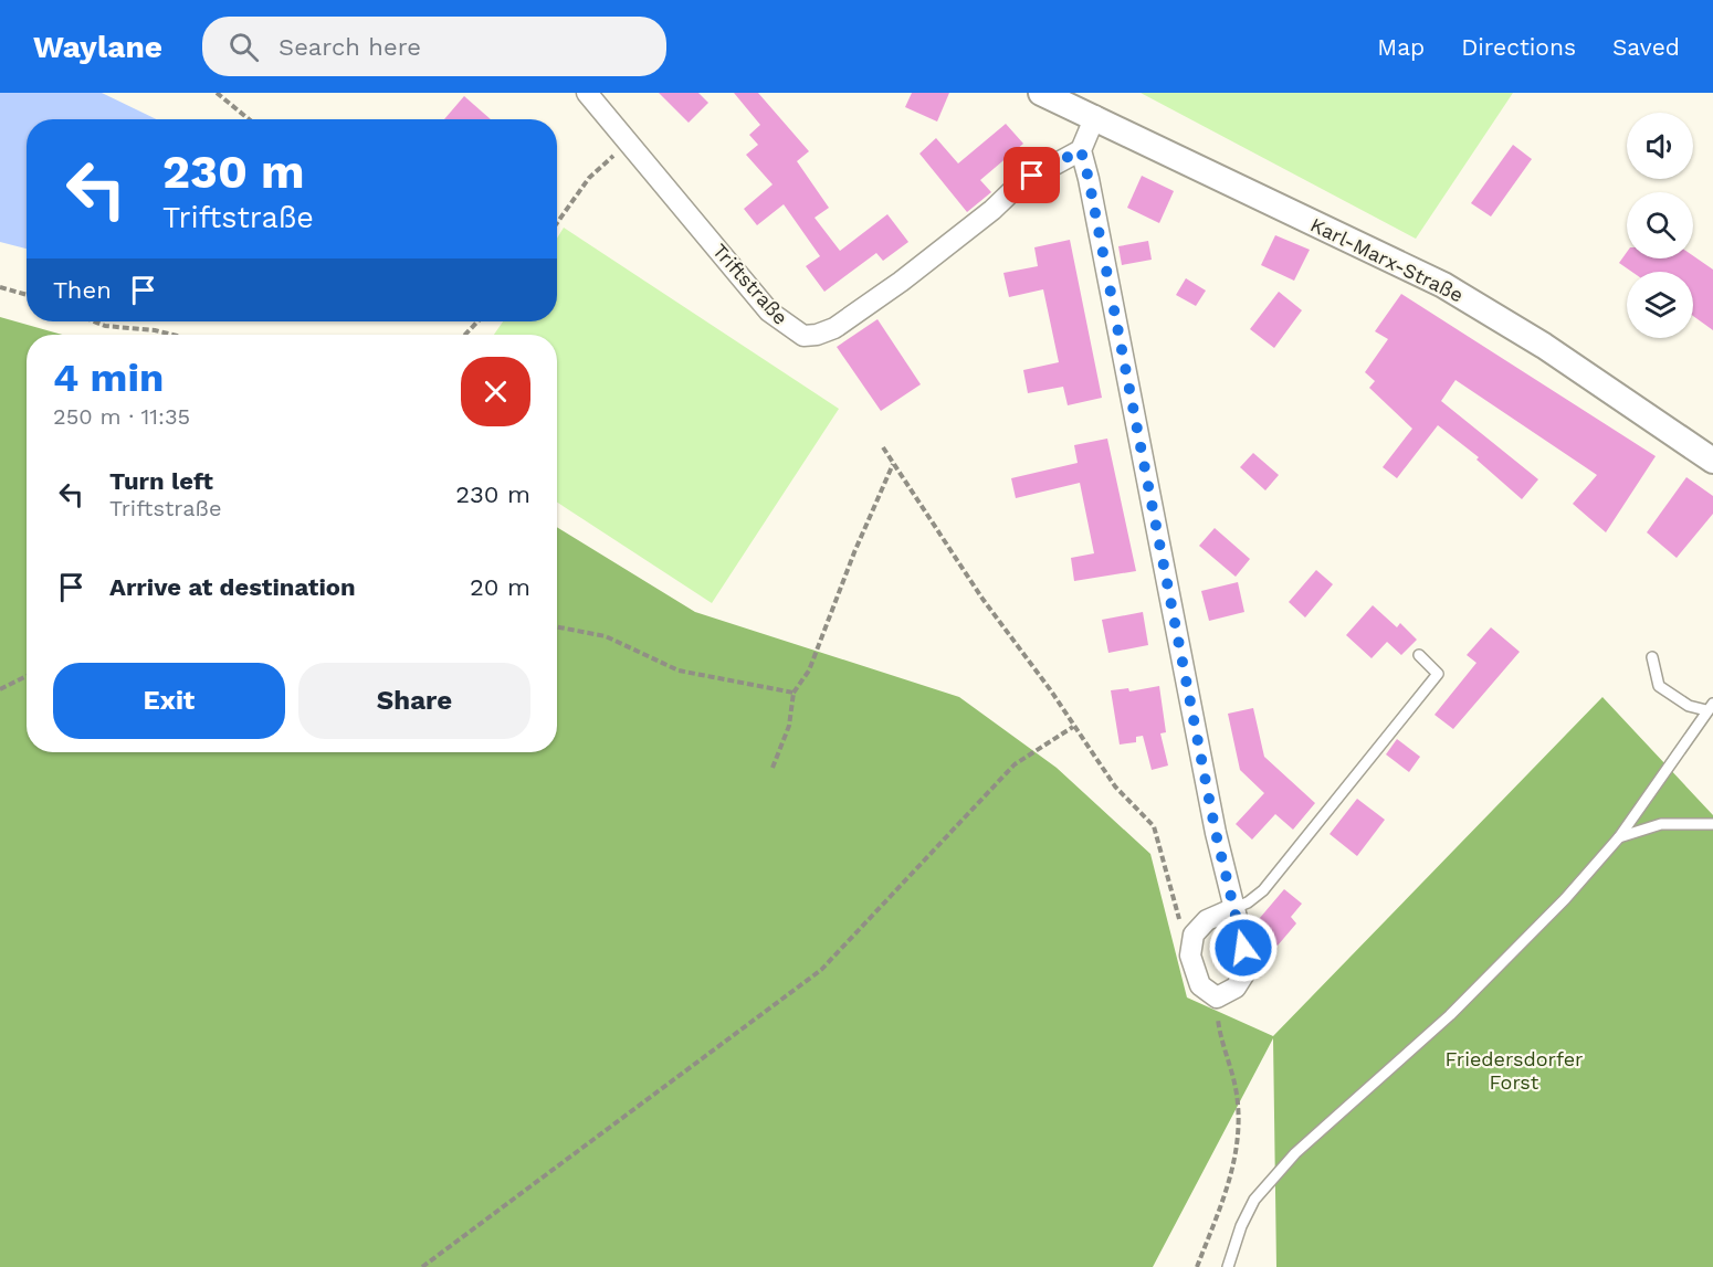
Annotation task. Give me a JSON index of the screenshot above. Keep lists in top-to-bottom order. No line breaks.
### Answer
{"streets":{"street":["Karl-Marx-Straße","Triftstraße"]},"parks":["Friedersdorfer Forst"],"page":{"header":"Waylane","search":"Search here","nav":["Map","Directions","Saved"],"turn":["230 m","Triftstraße"],"then":"Then","heading":["4 min","250 m · 11:35"],"list":[{"name":"Turn left","note":"Triftstraße","value":"230 m"},{"name":"Arrive at destination","value":"20 m"}],"buttons":["Exit","Share"]}}
